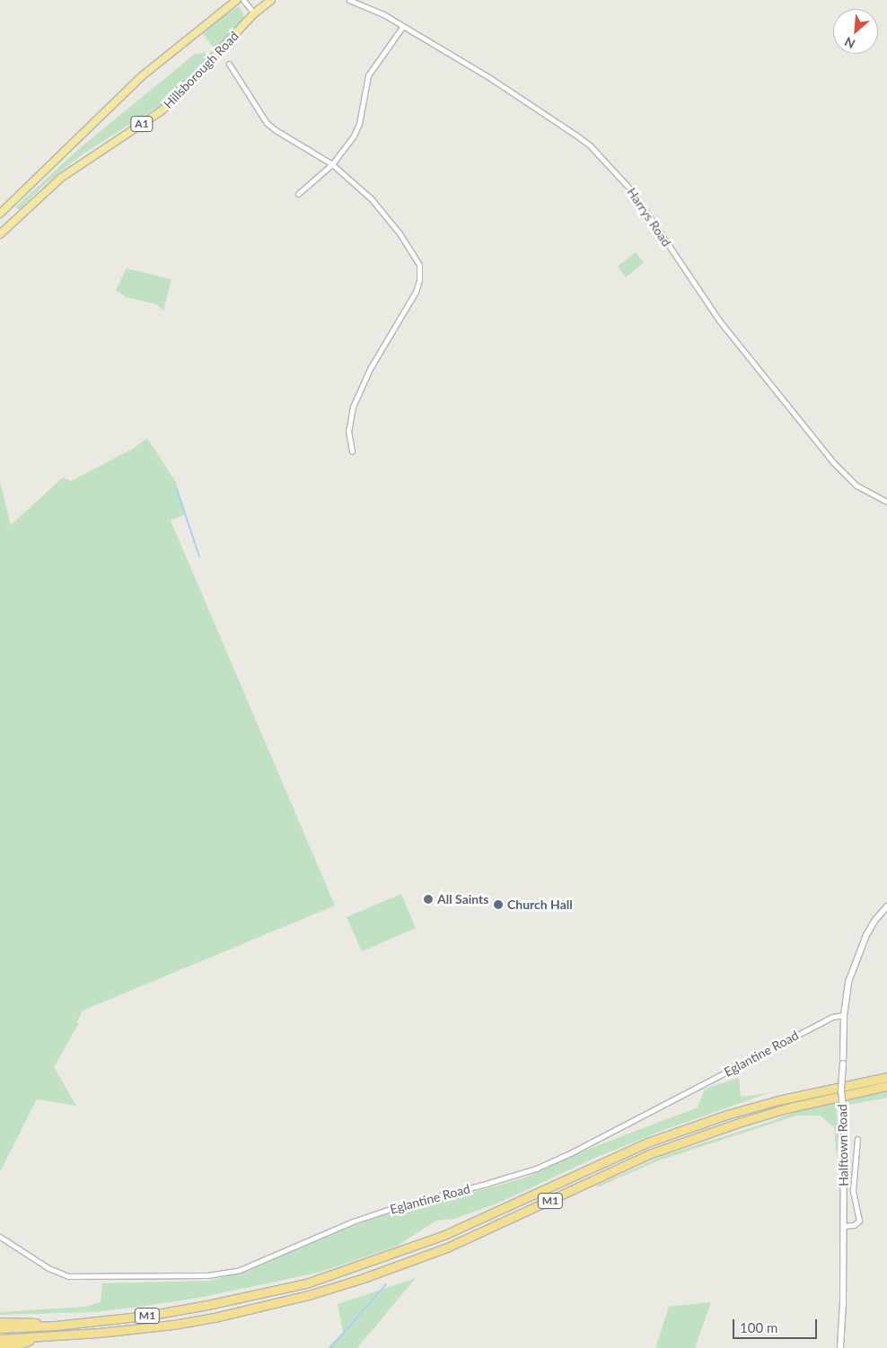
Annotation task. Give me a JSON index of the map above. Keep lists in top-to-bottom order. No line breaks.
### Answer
{"streets":{"highway":["Hillsborough Road","A1","M1"],"street":["Harrys Road","Eglantine Road","Halftown Road"]},"crossings":[["Eglantine Road","Halftown Road"]],"places":["All Saints","Church Hall"],"scale_bar":"100 m","north":"bottom left"}
